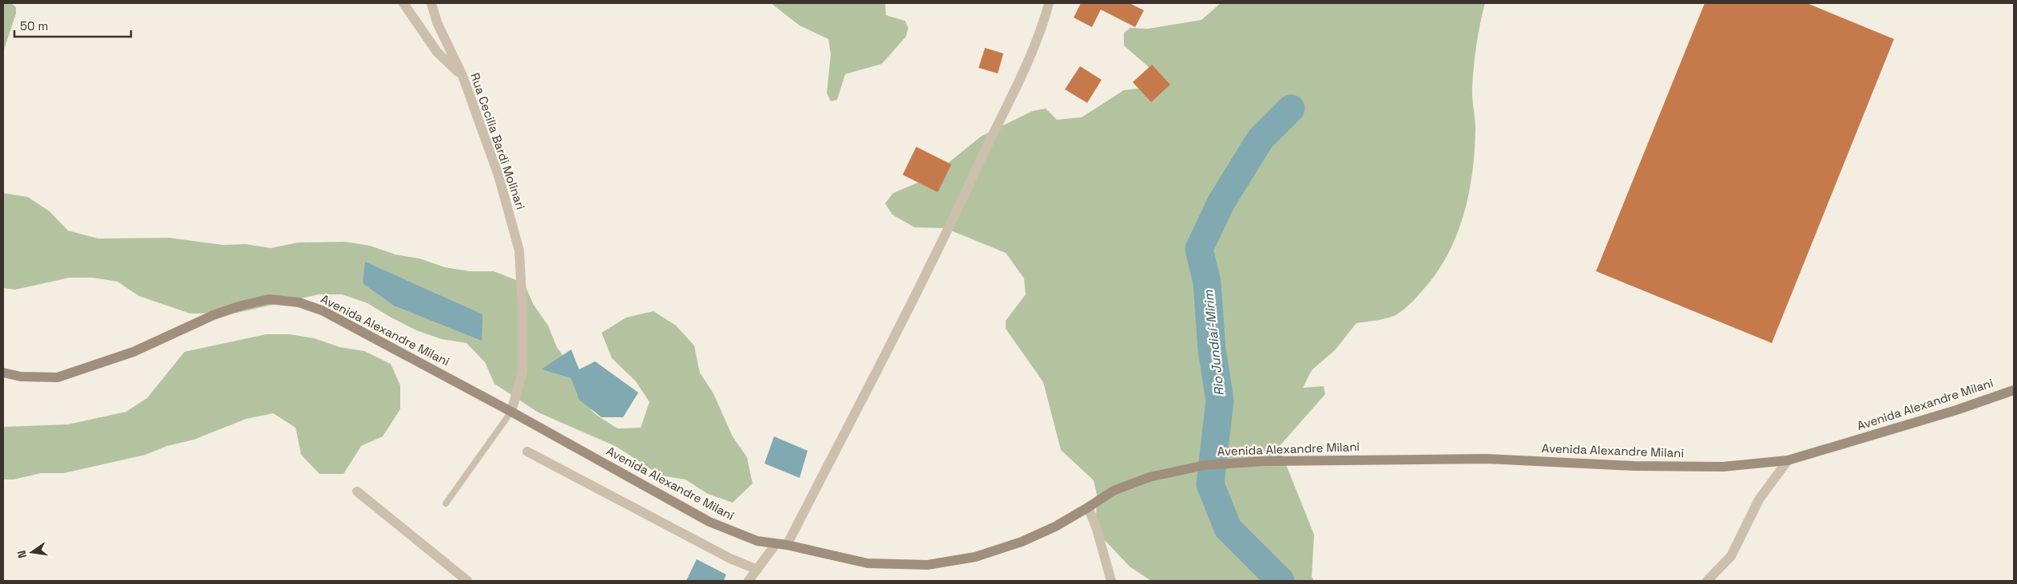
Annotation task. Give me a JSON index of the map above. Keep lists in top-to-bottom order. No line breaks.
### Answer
{"streets":{"street":["Rua Cecilia Bardi Molinari","Avenida Alexandre Milani"]},"crossings":[["Rua Cecilia Bardi Molinari","Avenida Alexandre Milani"]],"water":["Rio Jundiaí-Mirim"],"scale_bar":"50 m","north":"left"}
